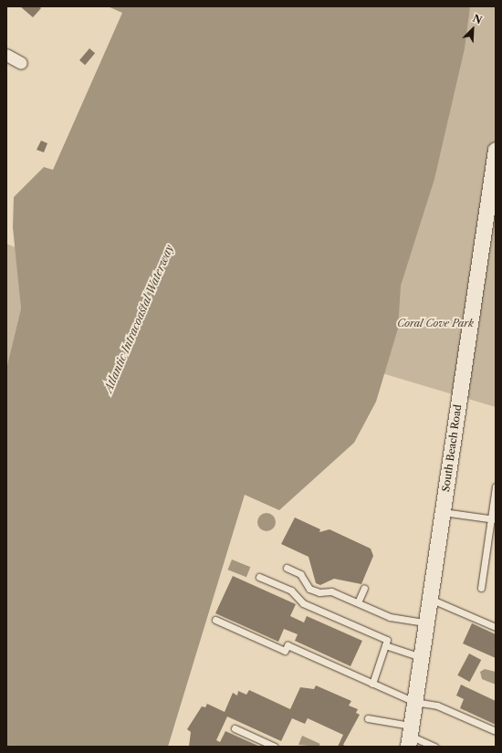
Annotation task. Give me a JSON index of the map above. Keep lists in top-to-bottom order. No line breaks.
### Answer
{"streets":{"street":["South Beach Road"]},"water":["Atlantic Intracoastal Waterway"],"parks":["Coral Cove Park"],"north":"top right"}
